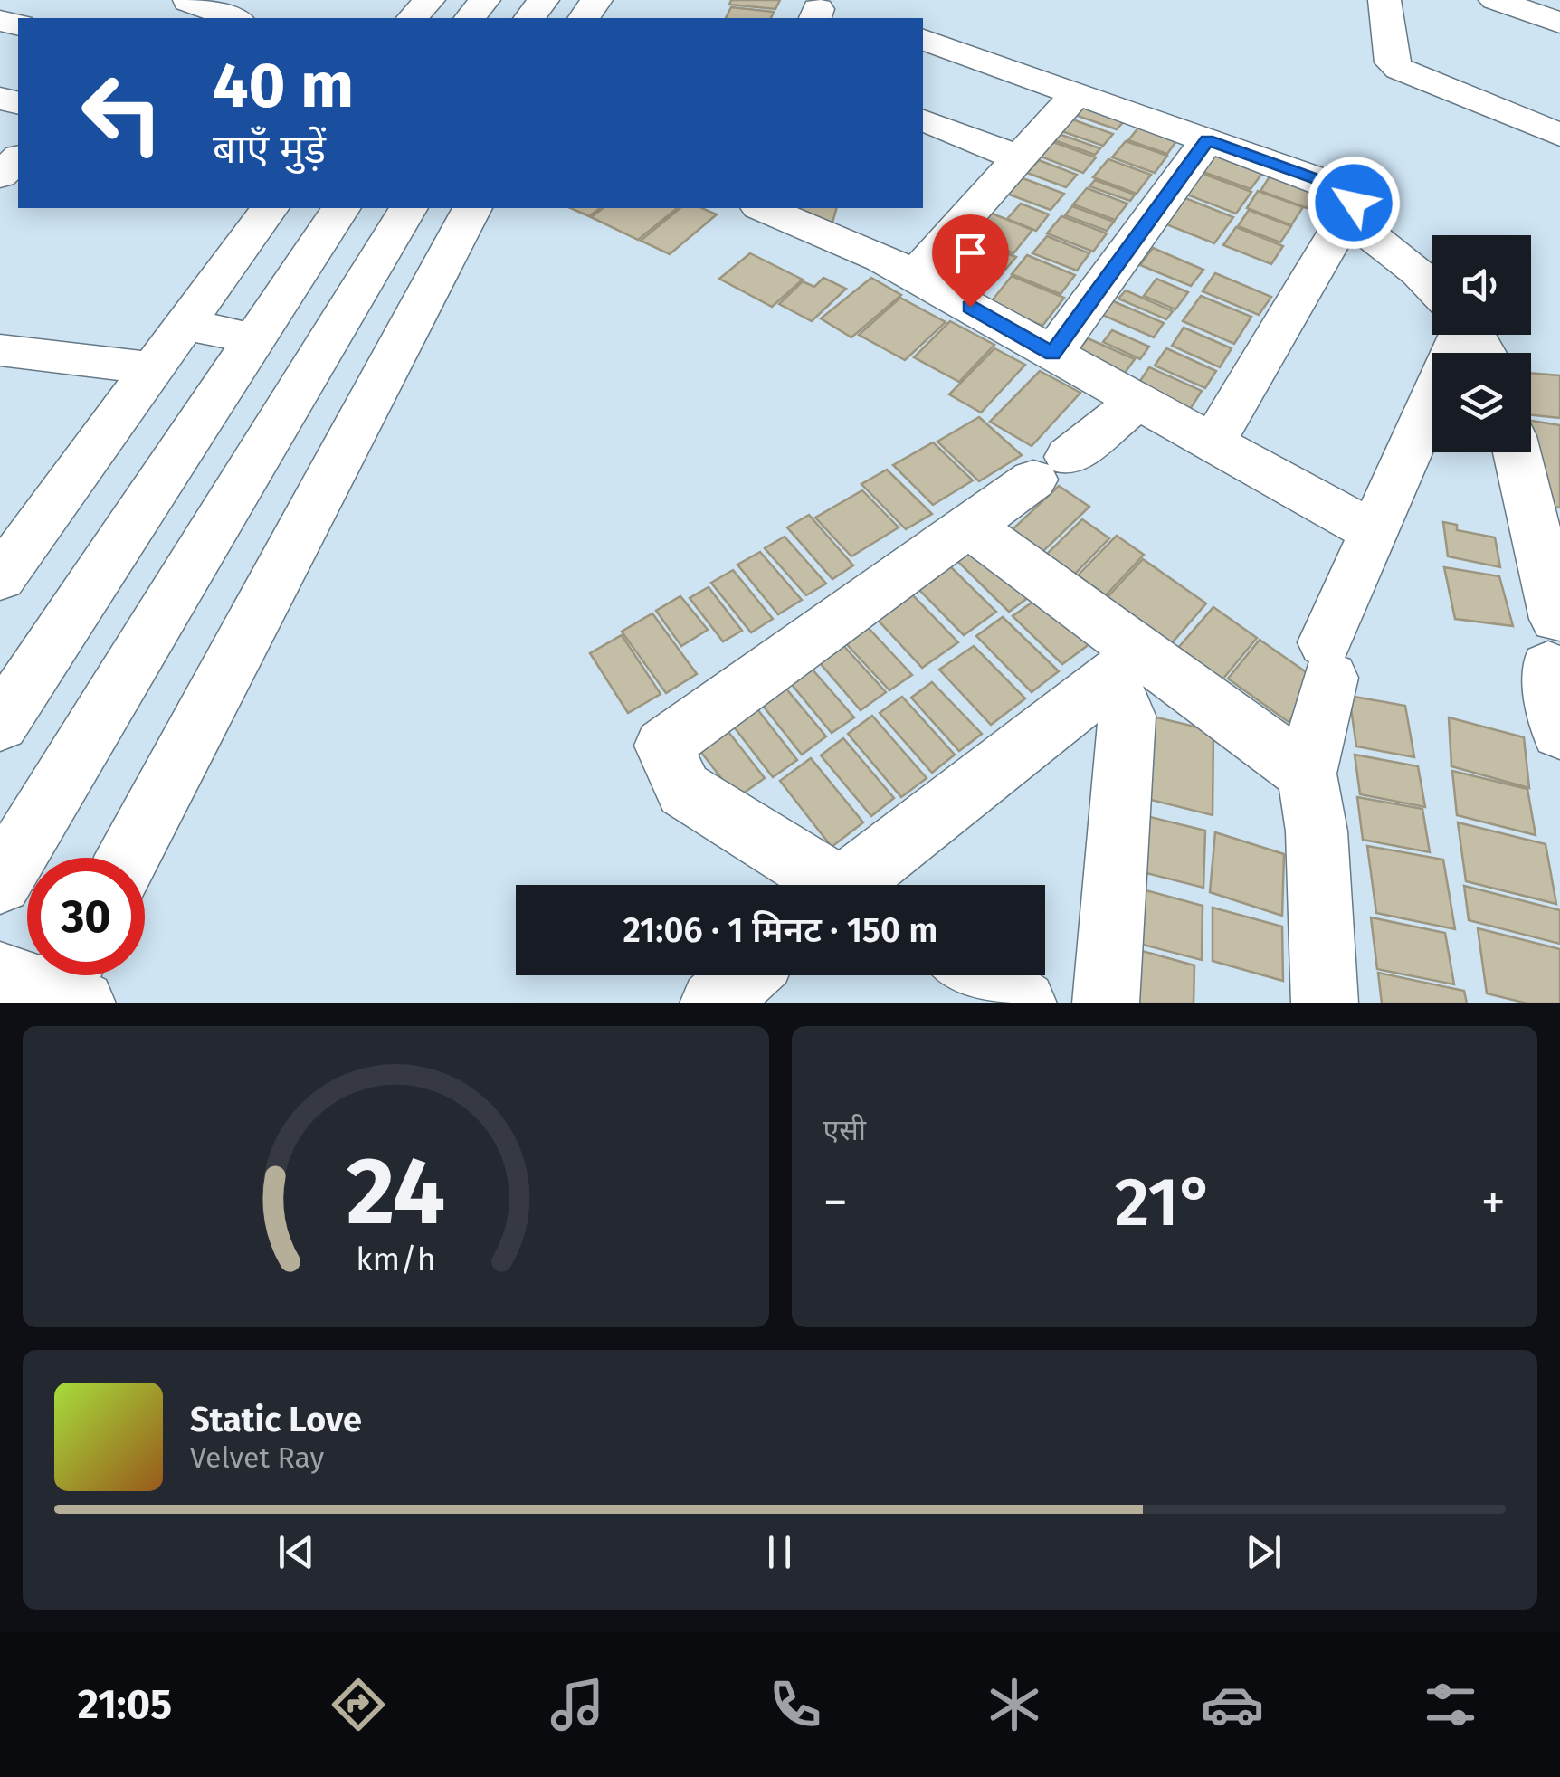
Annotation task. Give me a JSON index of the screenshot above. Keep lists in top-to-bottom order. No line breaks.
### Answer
{"page":{"turn":["40 m","बाएँ मुड़ें"],"limit":"30","trip":"21:06 · 1 मिनट · 150 m","tile":"एसी","heat":["−","21°","+"],"song":["Static Love","Velvet Ray"],"tabs":"21:05","gauge":["24","km/h"]}}
